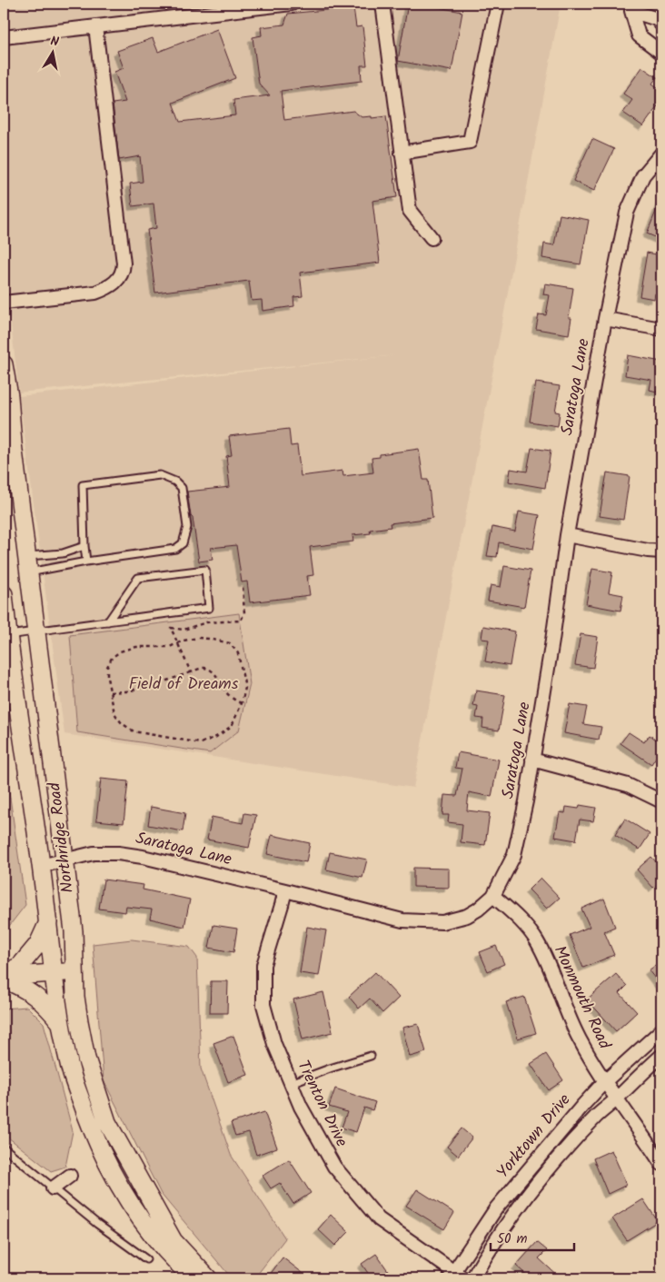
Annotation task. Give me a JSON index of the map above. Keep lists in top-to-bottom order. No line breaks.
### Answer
{"streets":{"main road":["Northridge Road"],"street":["Saratoga Lane","Monmouth Road","Trenton Drive","Yorktown Drive"]},"crossings":[["Saratoga Lane","Northridge Road"],["Saratoga Lane","Monmouth Road"],["Saratoga Lane","Trenton Drive"],["Monmouth Road","Yorktown Drive"],["Trenton Drive","Yorktown Drive"]],"parks":["Field of Dreams"],"scale_bar":"50 m","north":"top"}
